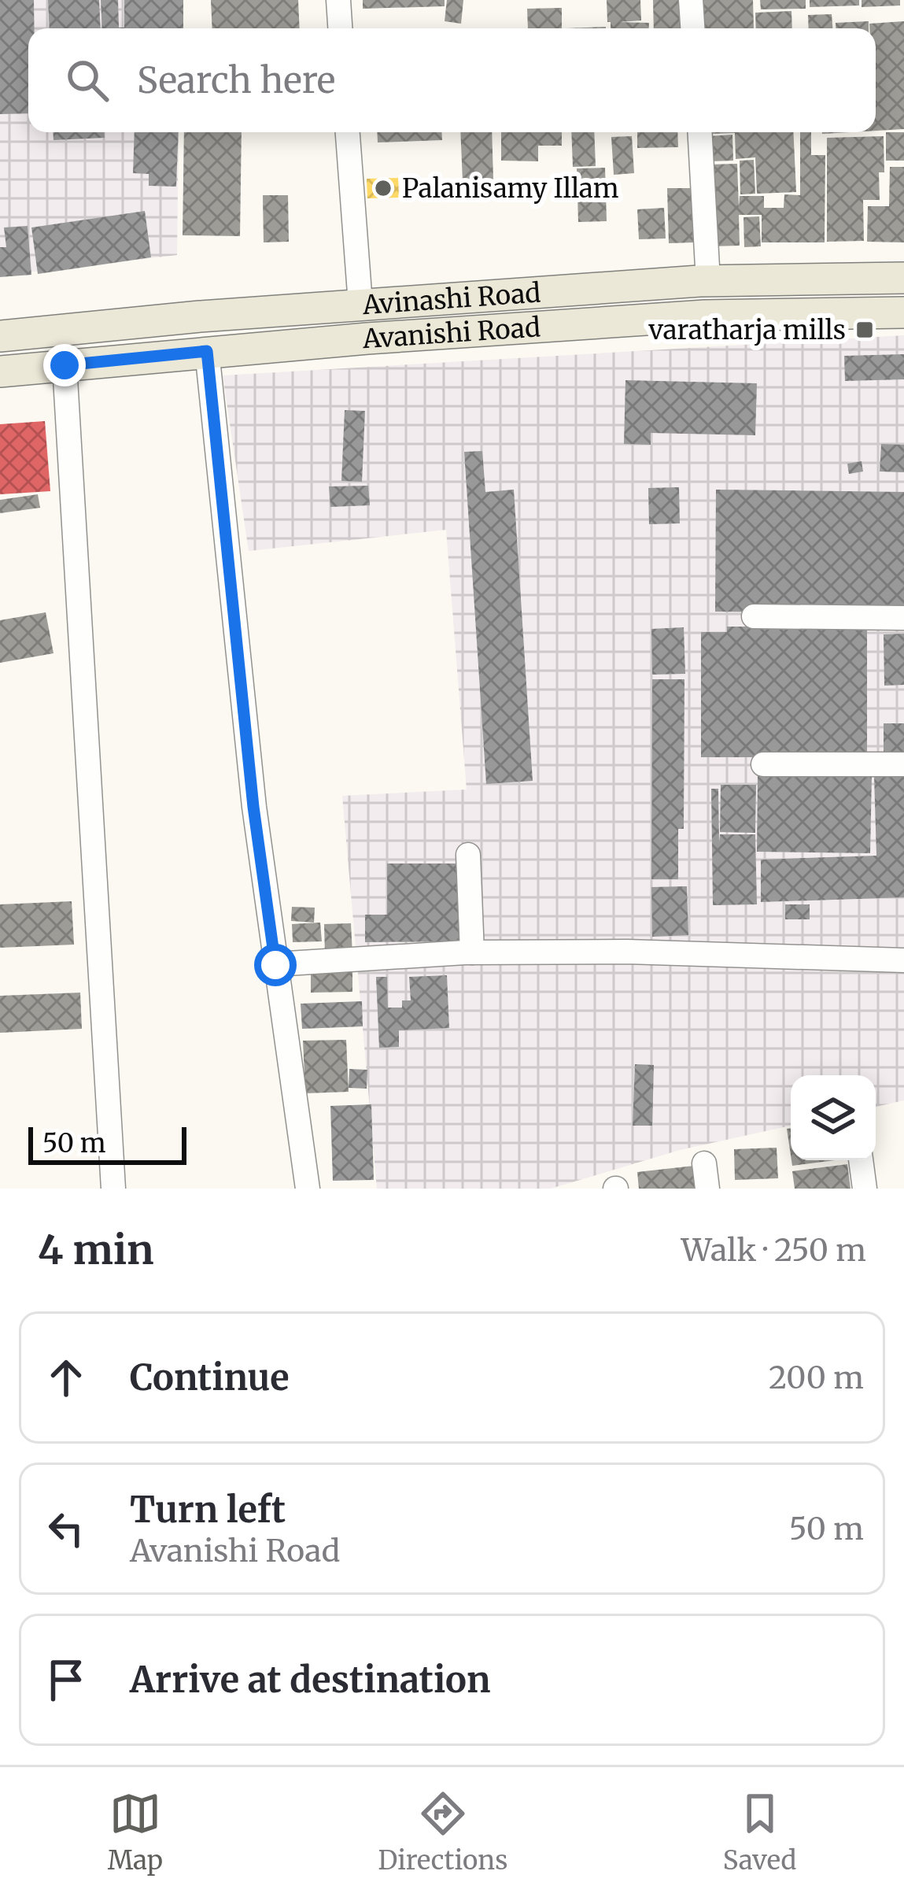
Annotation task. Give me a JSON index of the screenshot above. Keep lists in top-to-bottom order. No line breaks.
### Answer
{"streets":{"main road":["Avinashi Road","Avanishi Road"]},"places":{"other":["Palanisamy Illam"],"transit":["varatharja mills"]},"scale_bar":"50 m","page":{"search":"Search here","scale":"50 m","heading":["4 min","Walk · 250 m"],"list":[["Continue","200 m"],["Turn left","Avanishi Road","50 m"],"Arrive at destination"],"nav":["Map","Directions","Saved"]}}
